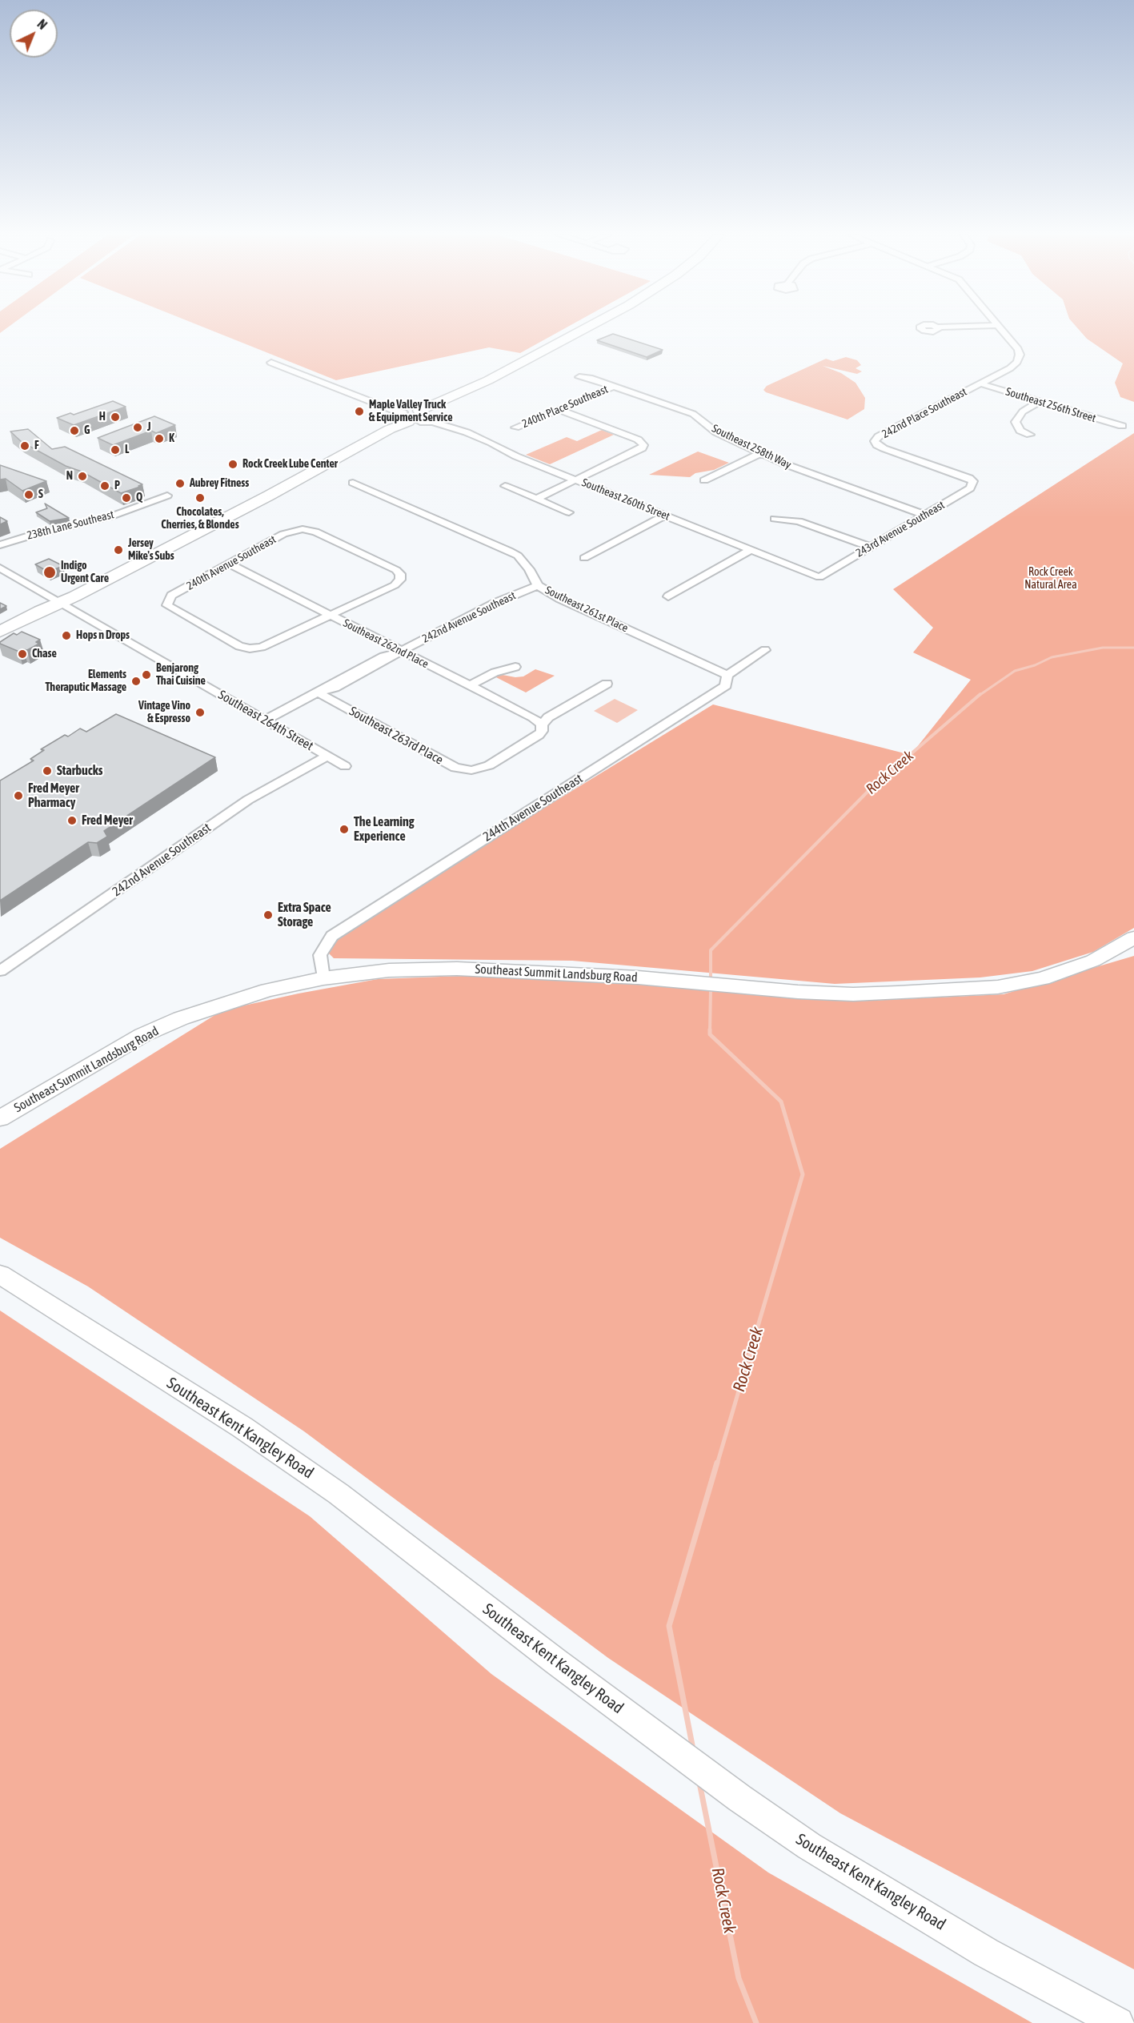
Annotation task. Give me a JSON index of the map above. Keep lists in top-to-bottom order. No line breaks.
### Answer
{"streets":{"street":["Southeast 256th Street","240th Place Southeast","242nd Place Southeast","Southeast 258th Way","Southeast 260th Street","238th Lane Southeast","243rd Avenue Southeast","240th Avenue Southeast","Southeast 261st Place","242nd Avenue Southeast","Southeast 262nd Place","Southeast 264th Street","Southeast 263rd Place","244th Avenue Southeast","Southeast Summit Landsburg Road","Southeast Kent Kangley Road"]},"crossings":[["Southeast 256th Street","242nd Place Southeast"],["240th Place Southeast","Southeast 258th Way"],["242nd Place Southeast","243rd Avenue Southeast"],["Southeast 258th Way","243rd Avenue Southeast"],["Southeast 260th Street","243rd Avenue Southeast"],["240th Avenue Southeast","Southeast 262nd Place"],["Southeast 261st Place","242nd Avenue Southeast"],["Southeast 261st Place","244th Avenue Southeast"],["242nd Avenue Southeast","Southeast 262nd Place"],["242nd Avenue Southeast","Southeast 264th Street"],["242nd Avenue Southeast","Southeast 263rd Place"],["Southeast 262nd Place","Southeast 263rd Place"],["244th Avenue Southeast","Southeast Summit Landsburg Road"]],"water":["Rock Creek"],"parks":["Rock Creek Natural Area"],"places":["Maple Valley Truck & Equipment Service","H","J","G","K","F","L","Rock Creek Lube Center","N","Aubrey Fitness","P","S","Q","Chocolates, Cherries, & Blondes","Jersey Mike's Subs","Indigo Urgent Care","Hops n Drops","Chase","Benjarong Thai Cuisine","Elements Theraputic Massage","Vintage Vino & Espresso","Starbucks","Fred Meyer Pharmacy","Fred Meyer","The Learning Experience","Extra Space Storage"],"north":"top right"}
